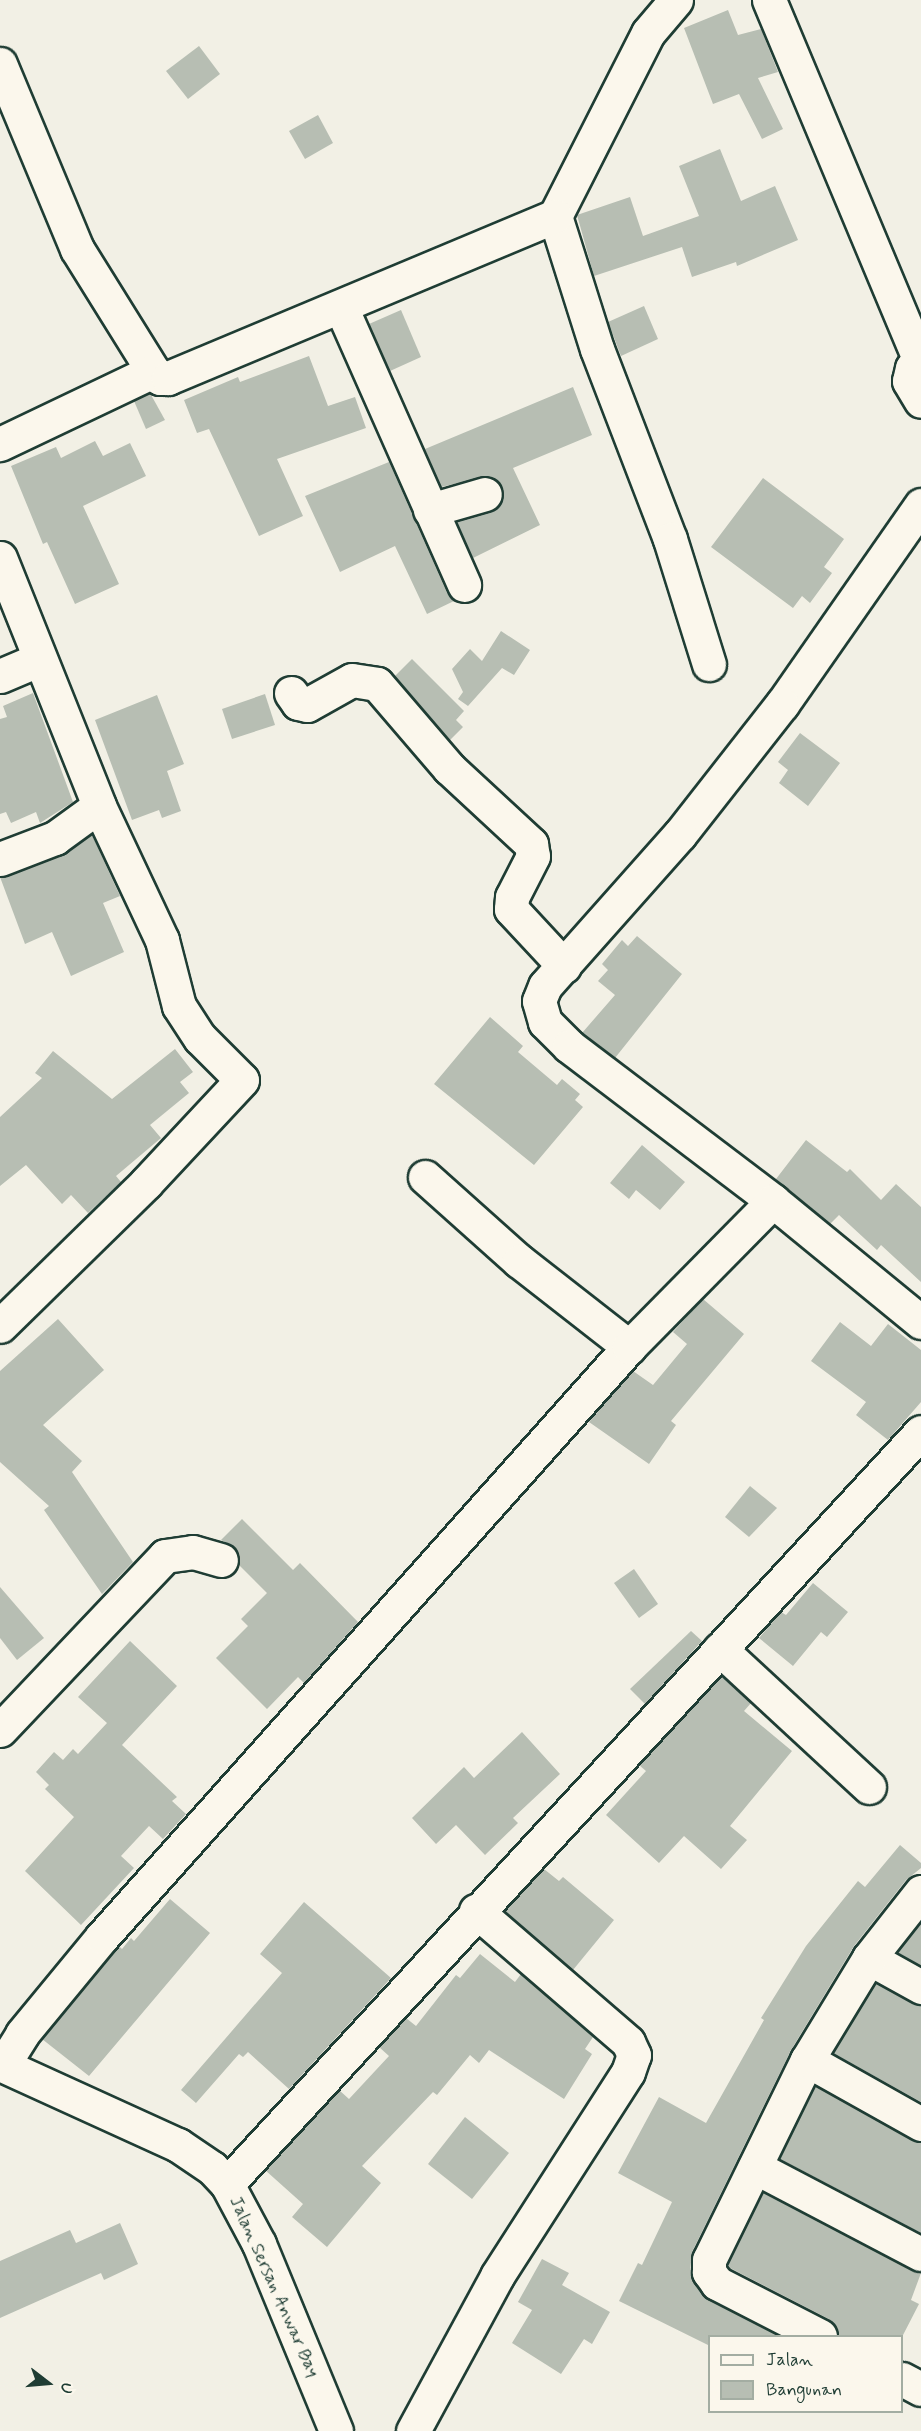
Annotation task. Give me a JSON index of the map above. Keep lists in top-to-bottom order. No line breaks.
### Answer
{"streets":{"street":["Jalan Sersan Anwar Bay"]},"legend":["Jalan","Bangunan"],"north":"right"}
